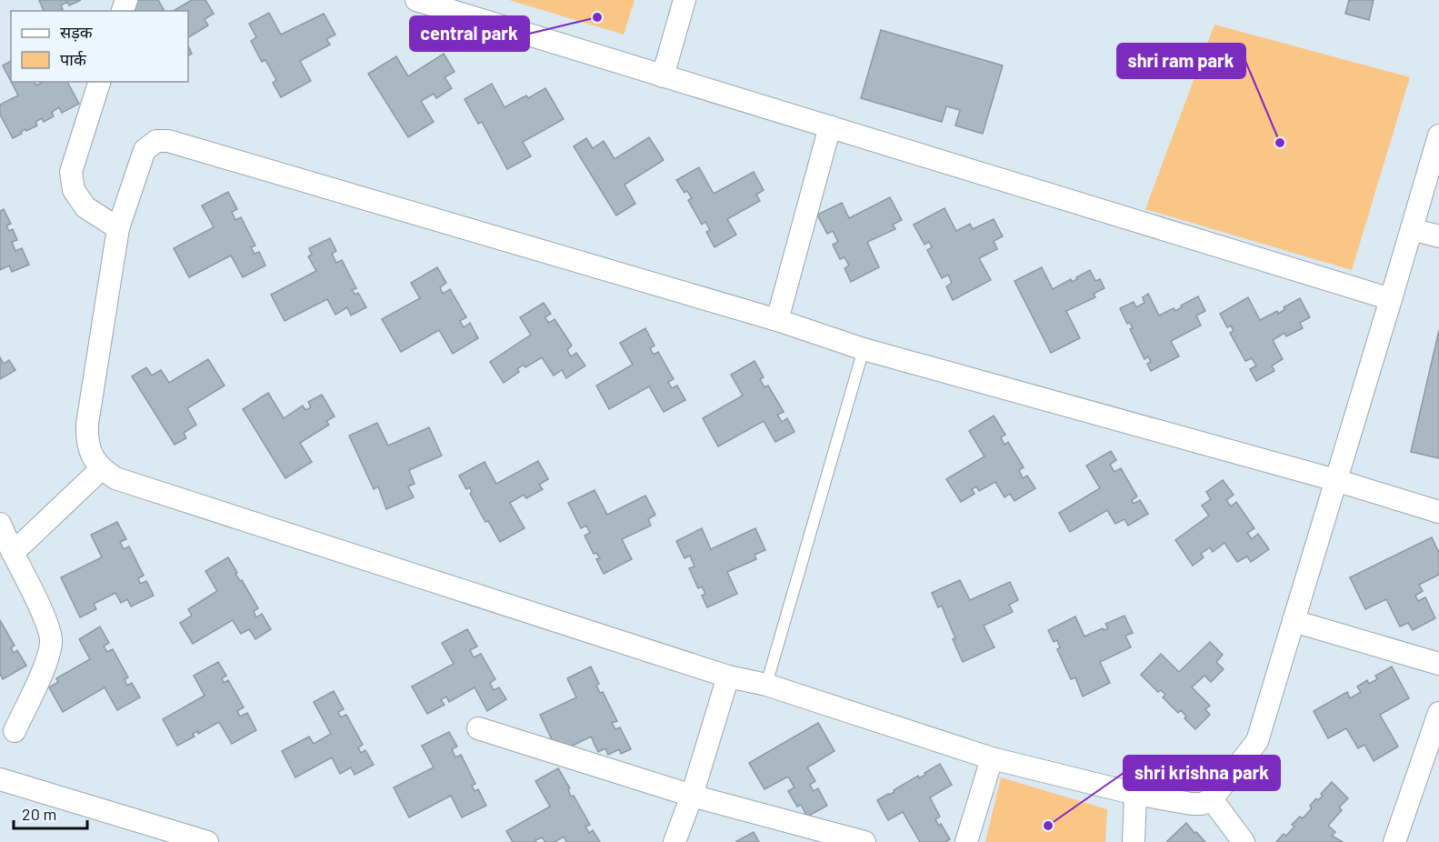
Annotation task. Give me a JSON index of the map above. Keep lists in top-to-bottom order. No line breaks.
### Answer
{"places":["central park","shri ram park","shri krishna park"],"legend":["सड़क","पार्क"],"scale_bar":"20 m"}
